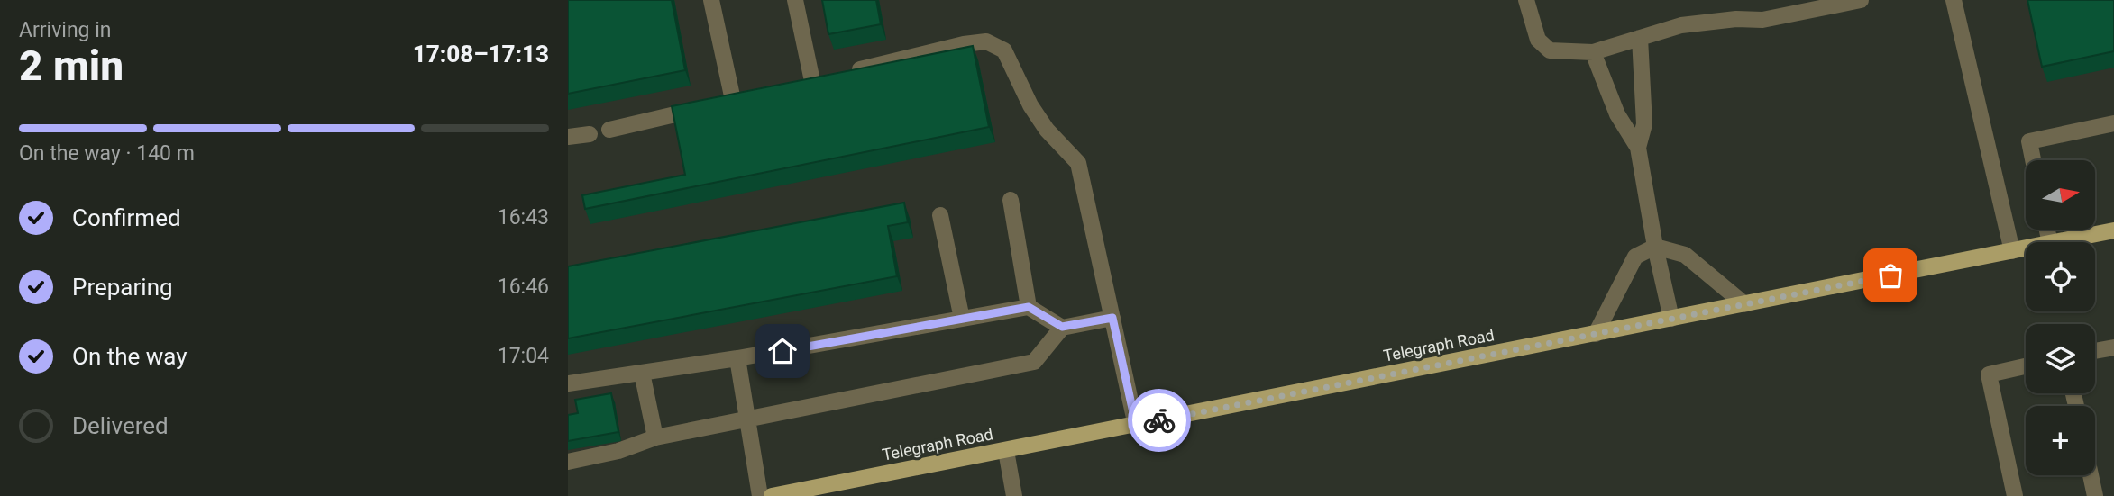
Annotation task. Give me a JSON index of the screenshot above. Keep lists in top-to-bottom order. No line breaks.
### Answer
{"streets":{"main road":["Telegraph Road"]},"north":"right","page":{"heading":["2 min","Arriving in","17:08–17:13"],"bar":"On the way · 140 m","map_buttons":"+","list":[["Confirmed","16:43"],["Preparing","16:46"],["On the way","17:04"],"Delivered"]}}
